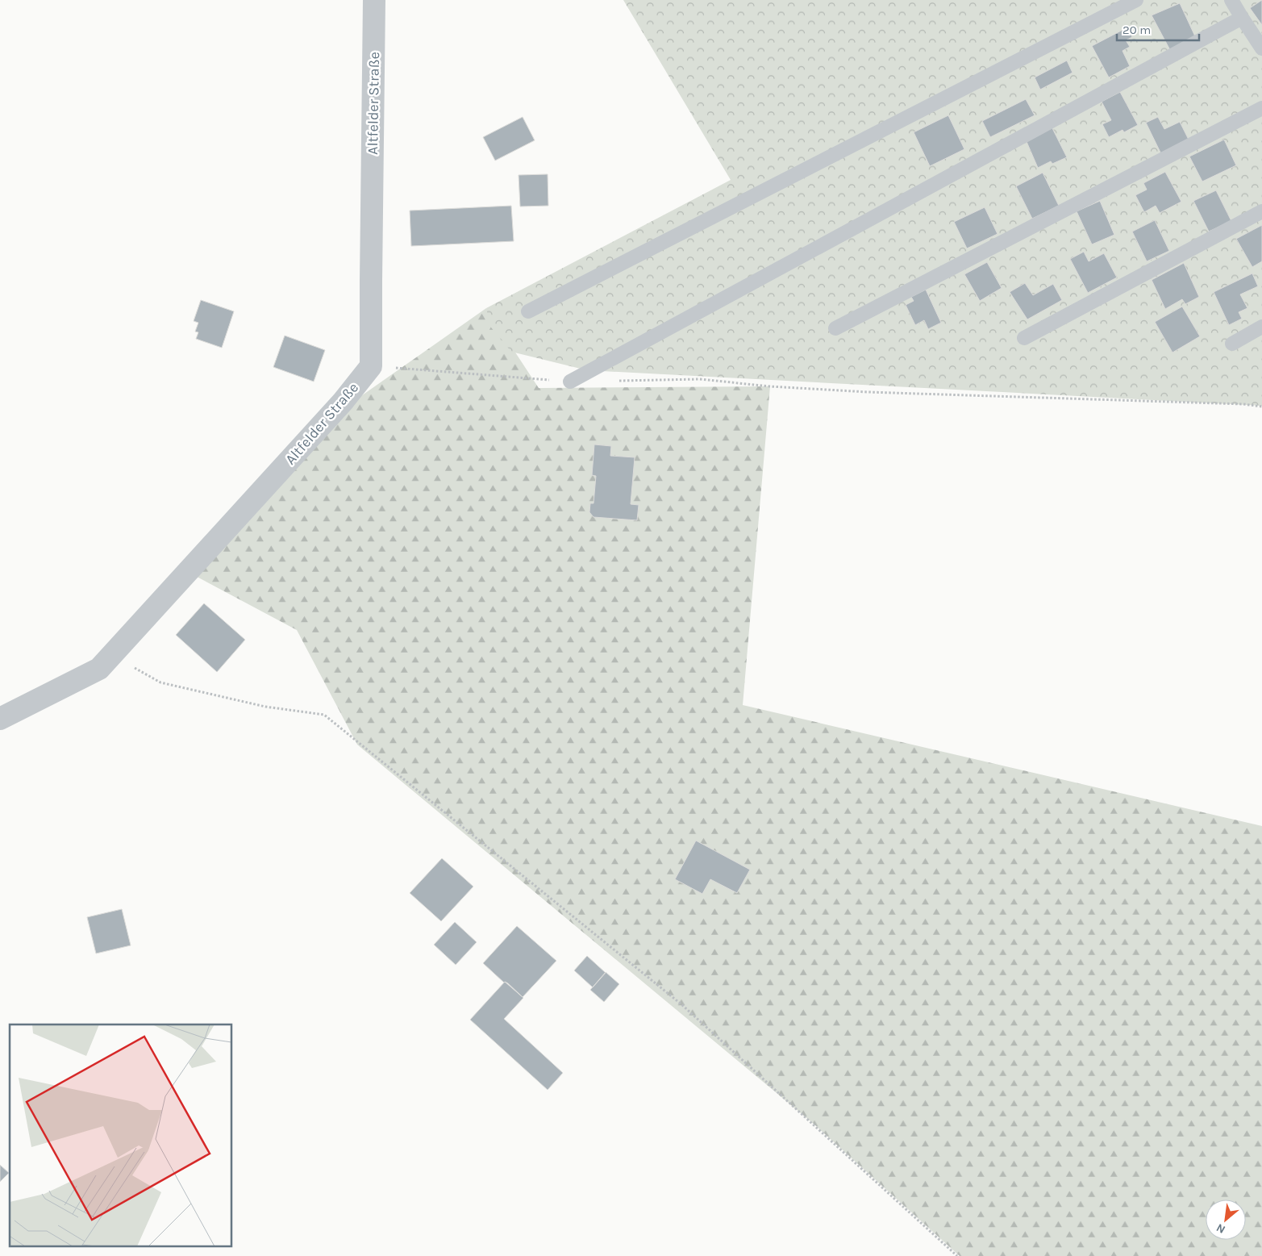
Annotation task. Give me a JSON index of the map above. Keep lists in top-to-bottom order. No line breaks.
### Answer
{"streets":{"street":["Altfelder Straße"]},"scale_bar":"20 m","north":"bottom left"}
